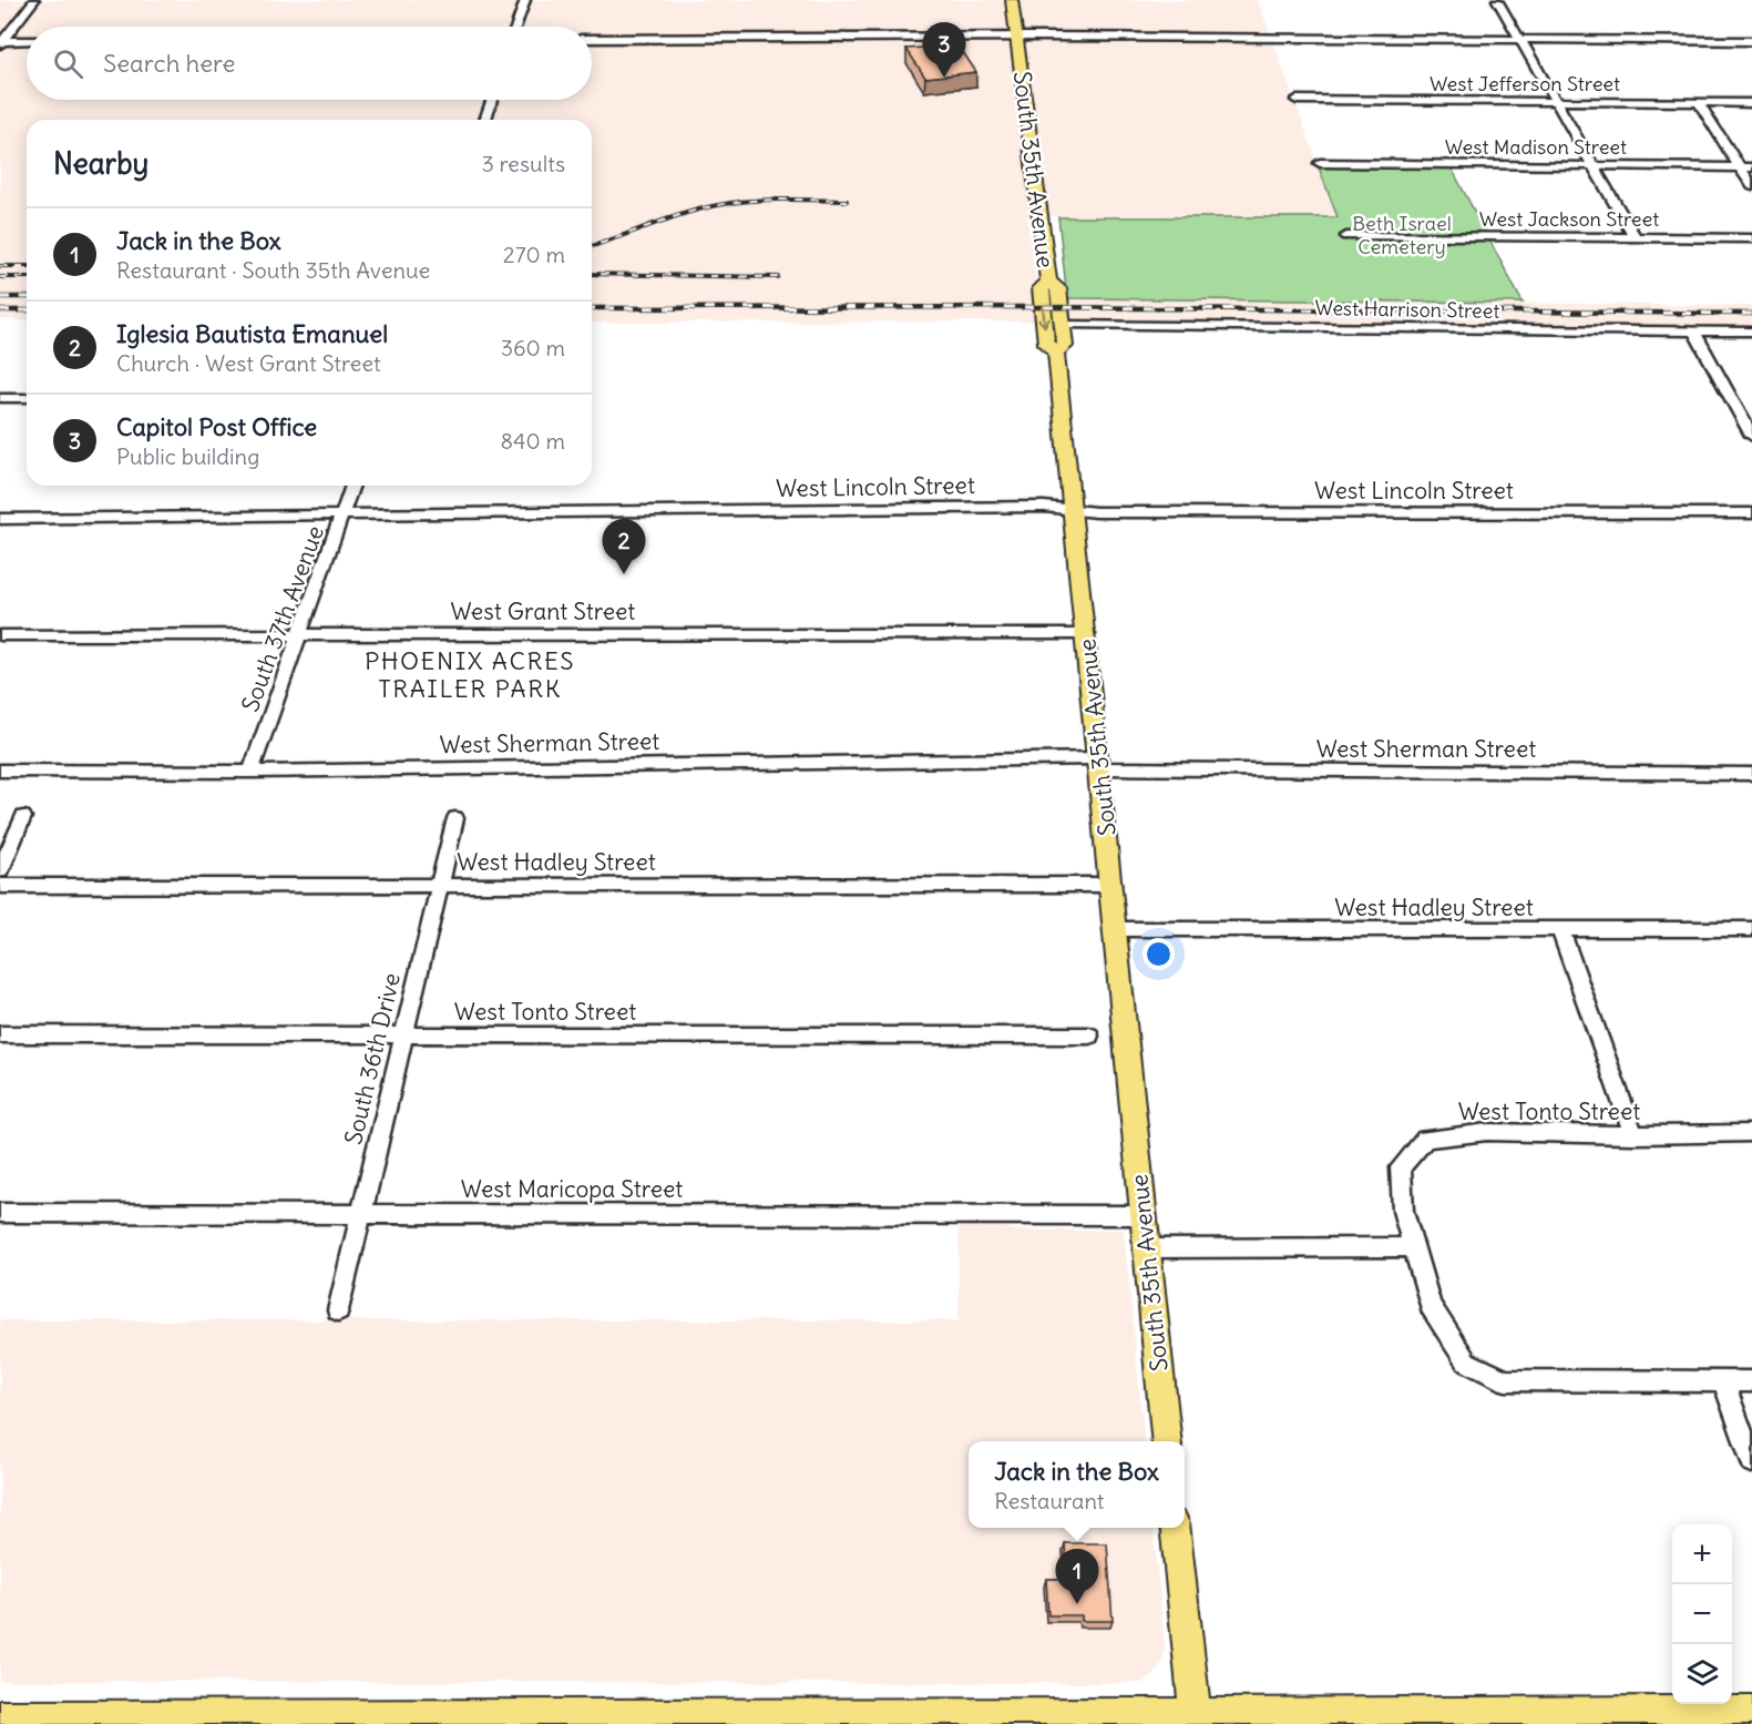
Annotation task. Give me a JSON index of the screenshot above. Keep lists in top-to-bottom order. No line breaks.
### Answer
{"streets":{"main road":["South 35th Avenue"],"street":["West Jefferson Street","West Madison Street","West Jackson Street","West Harrison Street","West Lincoln Street","West Grant Street","South 37th Avenue","West Sherman Street","West Hadley Street","West Tonto Street","South 36th Drive","West Maricopa Street"]},"crossings":[["South 35th Avenue","West Lincoln Street"],["South 35th Avenue","West Grant Street"],["South 35th Avenue","West Sherman Street"],["South 35th Avenue","West Hadley Street"],["South 35th Avenue","West Maricopa Street"],["West Lincoln Street","South 37th Avenue"],["West Grant Street","South 37th Avenue"],["South 37th Avenue","West Sherman Street"],["West Hadley Street","South 36th Drive"],["West Tonto Street","South 36th Drive"],["South 36th Drive","West Maricopa Street"]],"districts":["PHOENIX ACRES TRAILER PARK"],"parks":["Beth Israel Cemetery"],"page":{"pins":["3","2","1"],"search":"Search here","heading":["Nearby","3 results"],"list":[{"mark":"1","name":"Jack in the Box","note":"Restaurant · South 35th Avenue","value":"270 m"},{"mark":"2","name":"Iglesia Bautista Emanuel","note":"Church · West Grant Street","value":"360 m"},{"mark":"3","name":"Capitol Post Office","note":"Public building","value":"840 m"}],"popup":["Jack in the Box","Restaurant"],"map_buttons":["+","−"]}}
